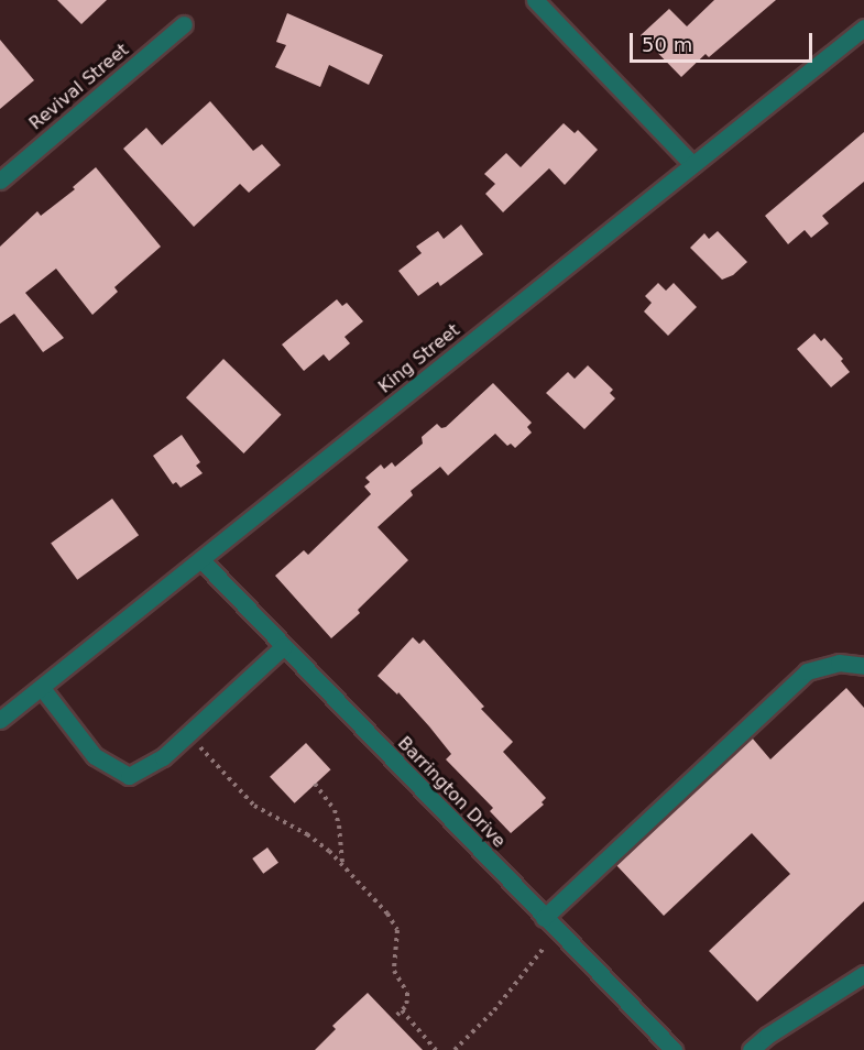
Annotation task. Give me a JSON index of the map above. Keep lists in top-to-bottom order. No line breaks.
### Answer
{"streets":{"street":["Revival Street","King Street","Barrington Drive"]},"crossings":[["King Street","Barrington Drive"]],"scale_bar":"50 m"}
